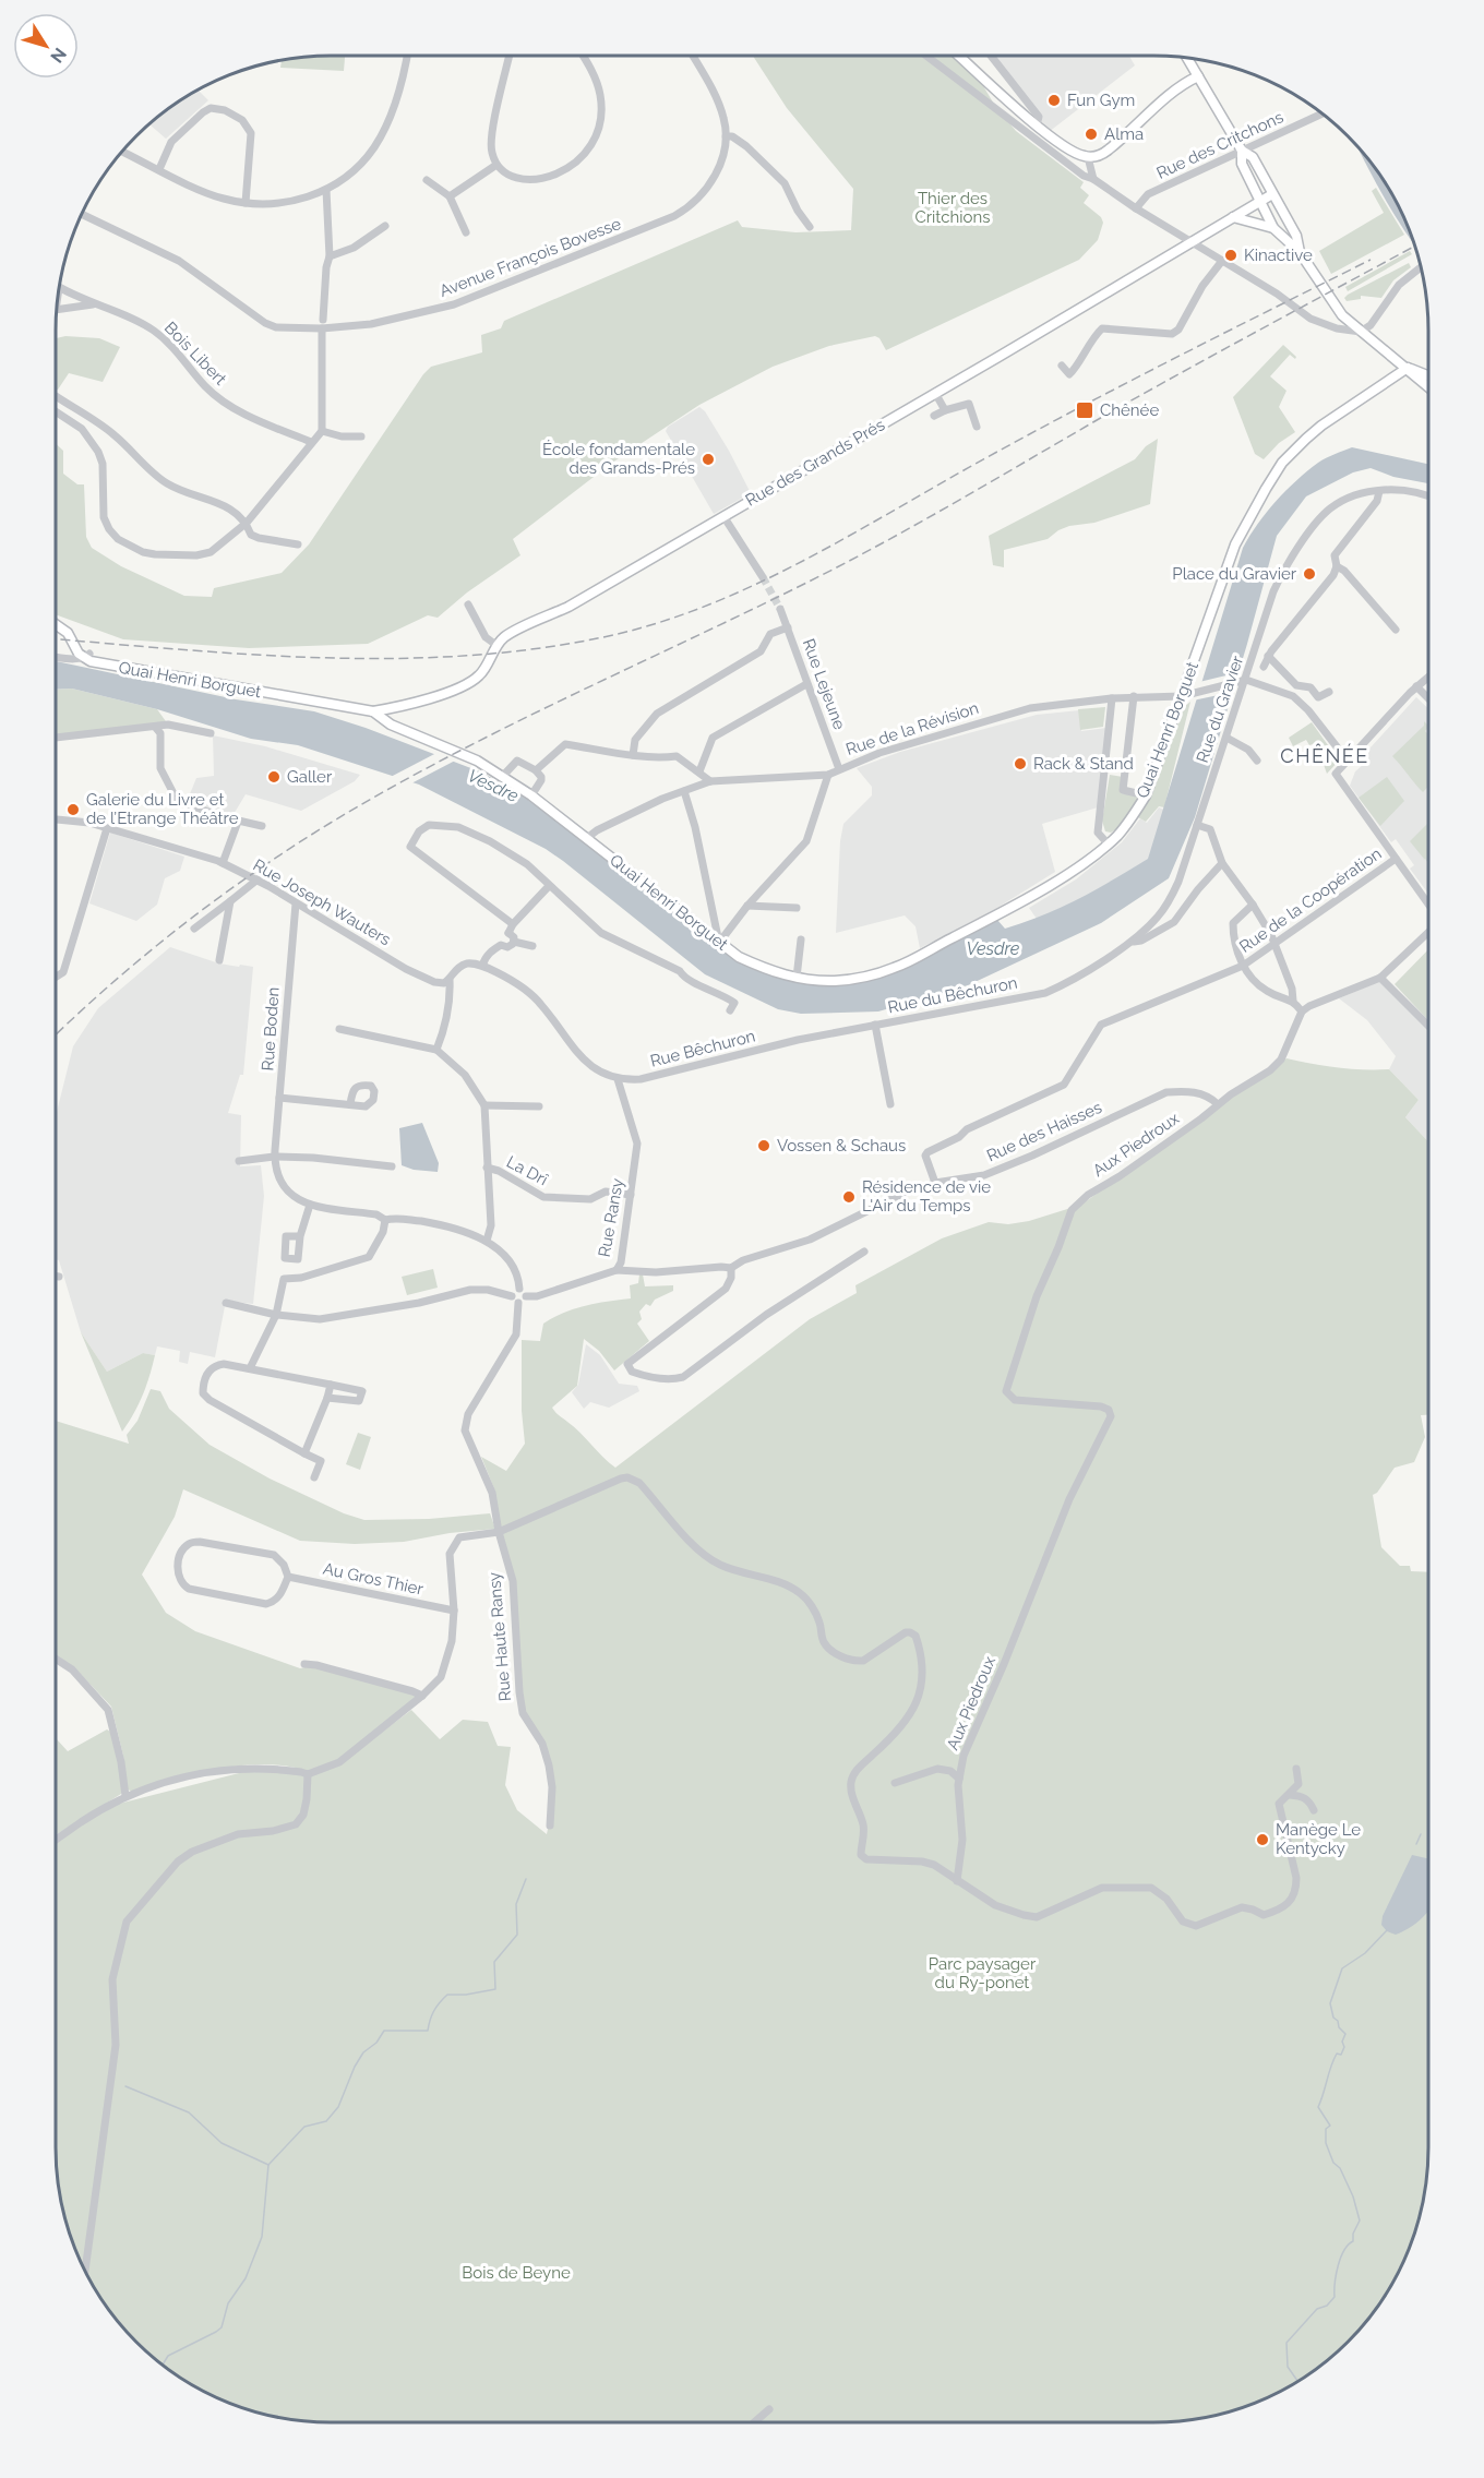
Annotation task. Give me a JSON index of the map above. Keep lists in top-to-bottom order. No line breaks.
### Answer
{"streets":{"main road":["Rue des Grands Prés","Quai Henri Borguet"],"street":["Rue des Critchons","Avenue François Bovesse","Bois Libert","Rue Lejeune","Rue du Gravier","Rue de la Révision","Rue de la Coopération","Rue Joseph Wauters","Rue du Bêchuron","Rue Boden","Rue Bêchuron","Rue des Haisses","Aux Piedroux","La Drî","Rue Ransy","Au Gros Thier","Rue Haute Ransy"]},"crossings":[["Rue des Grands Prés","Quai Henri Borguet"],["Quai Henri Borguet","Rue de la Révision"],["Rue Lejeune","Rue de la Révision"],["Rue du Gravier","Rue de la Révision"],["Rue du Gravier","Rue du Bêchuron"],["Rue de la Coopération","Rue des Haisses"],["Rue Joseph Wauters","Rue Boden"],["Rue du Bêchuron","Rue Bêchuron"],["Rue Bêchuron","Rue Ransy"],["Rue des Haisses","Aux Piedroux"],["La Drî","Rue Ransy"],["Rue Ransy","Rue Haute Ransy"]],"districts":["CHÊNÉE"],"water":["Vesdre"],"parks":["Thier des Critchions","Parc paysager du Ry-ponet","Bois de Beyne"],"places":{"other":["Fun Gym","Alma","Kinactive","École fondamentale des Grands-Prés","Place du Gravier","Rack & Stand","Galler","Galerie du Livre et de l’Etrange Théâtre","Vossen & Schaus","Résidence de vie L'Air du Temps","Manège Le Kentycky"],"transit":["Chênée"]},"north":"bottom right"}
